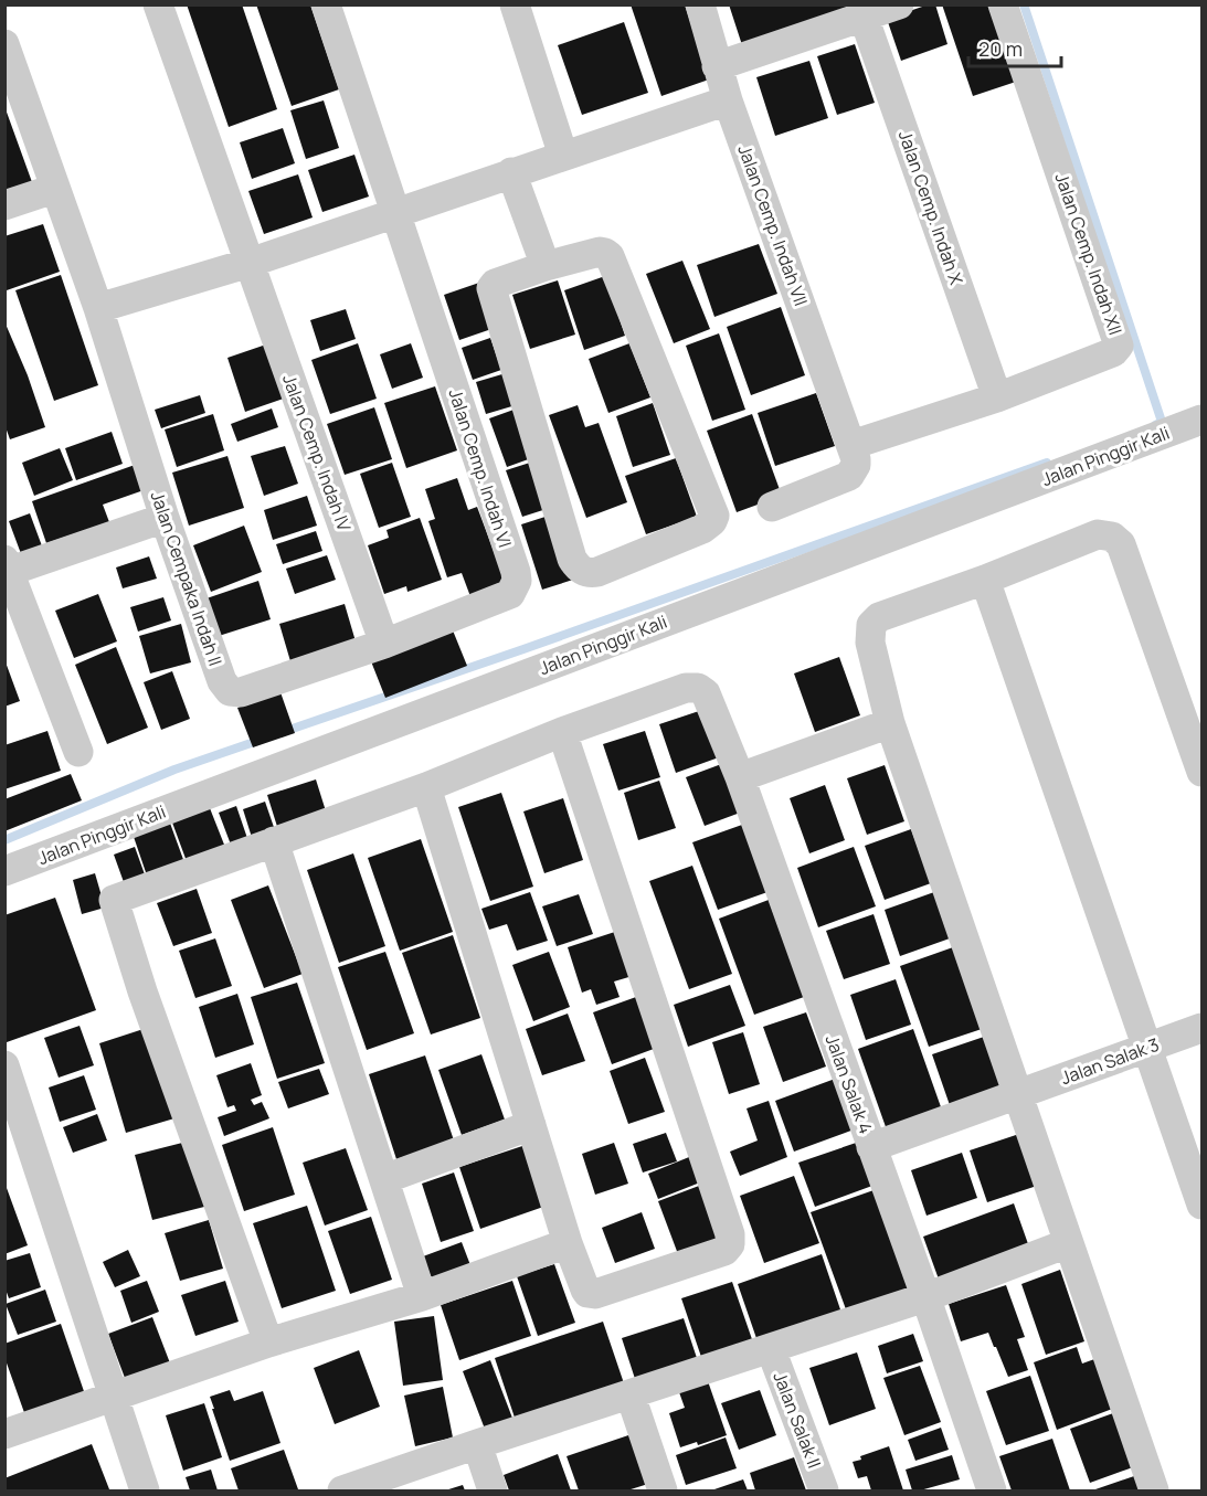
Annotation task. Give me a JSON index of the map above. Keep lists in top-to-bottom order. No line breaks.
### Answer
{"streets":{"street":["Jalan Cemp. Indah X","Jalan Cemp. Indah VII","Jalan Cemp. Indah XII","Jalan Cemp. Indah IV","Jalan Pinggir Kali","Jalan Cemp. Indah VI","Jalan Cempaka Indah II","Jalan Salak 3","Jalan Salak 4","Jalan Salak II"]},"crossings":[["Jalan Cemp. Indah X","Jalan Cemp. Indah XII"],["Jalan Cemp. Indah VII","Jalan Cemp. Indah XII"],["Jalan Cemp. Indah IV","Jalan Cemp. Indah VI"],["Jalan Cemp. Indah IV","Jalan Cempaka Indah II"],["Jalan Cemp. Indah VI","Jalan Cempaka Indah II"],["Jalan Salak 3","Jalan Salak 4"]],"scale_bar":"20 m"}
